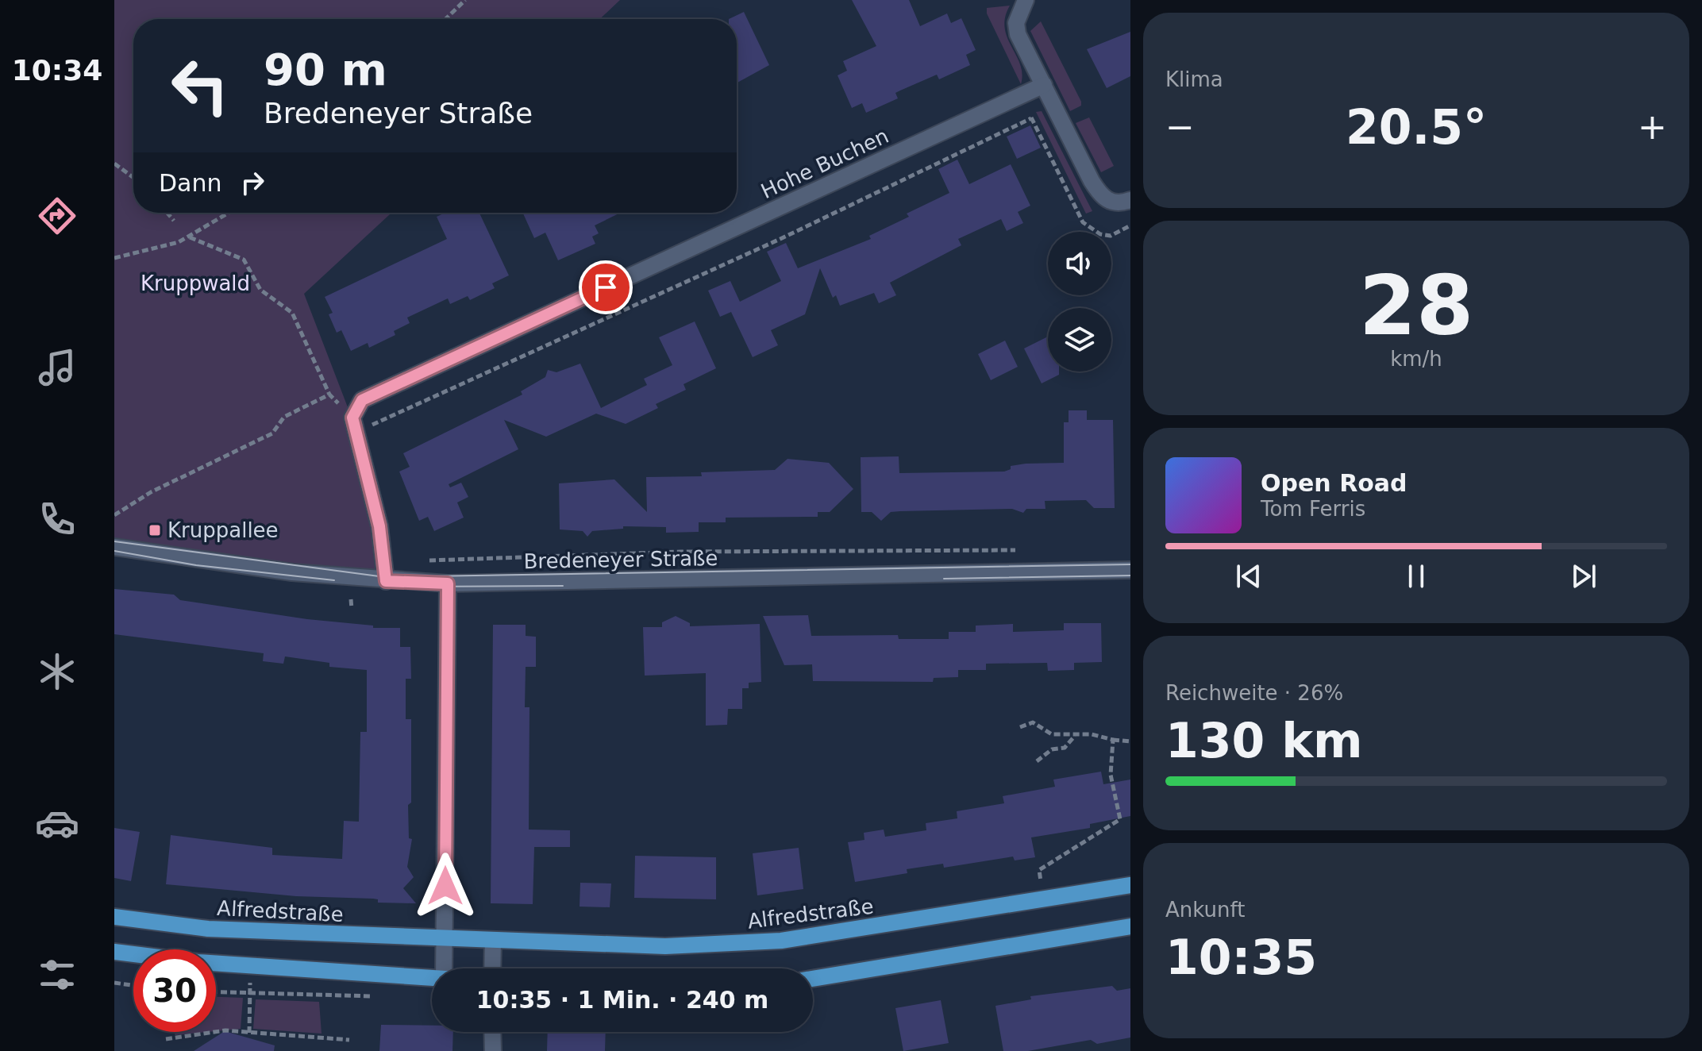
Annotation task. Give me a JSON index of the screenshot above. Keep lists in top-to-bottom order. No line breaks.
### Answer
{"streets":{"main road":["Alfredstraße"],"street":["Hohe Buchen","Bredeneyer Straße"]},"parks":["Kruppwald"],"places":{"transit":["Kruppallee"]},"page":{"tabs":"10:34","tile":["Klima",["28","km/h"],["Reichweite · 26%","130 km"],["Ankunft","10:35"]],"turn":["90 m","Bredeneyer Straße"],"heat":["−","20.5°","+"],"then":"Dann","song":["Open Road","Tom Ferris"],"limit":"30","trip":"10:35 · 1 Min. · 240 m"}}
